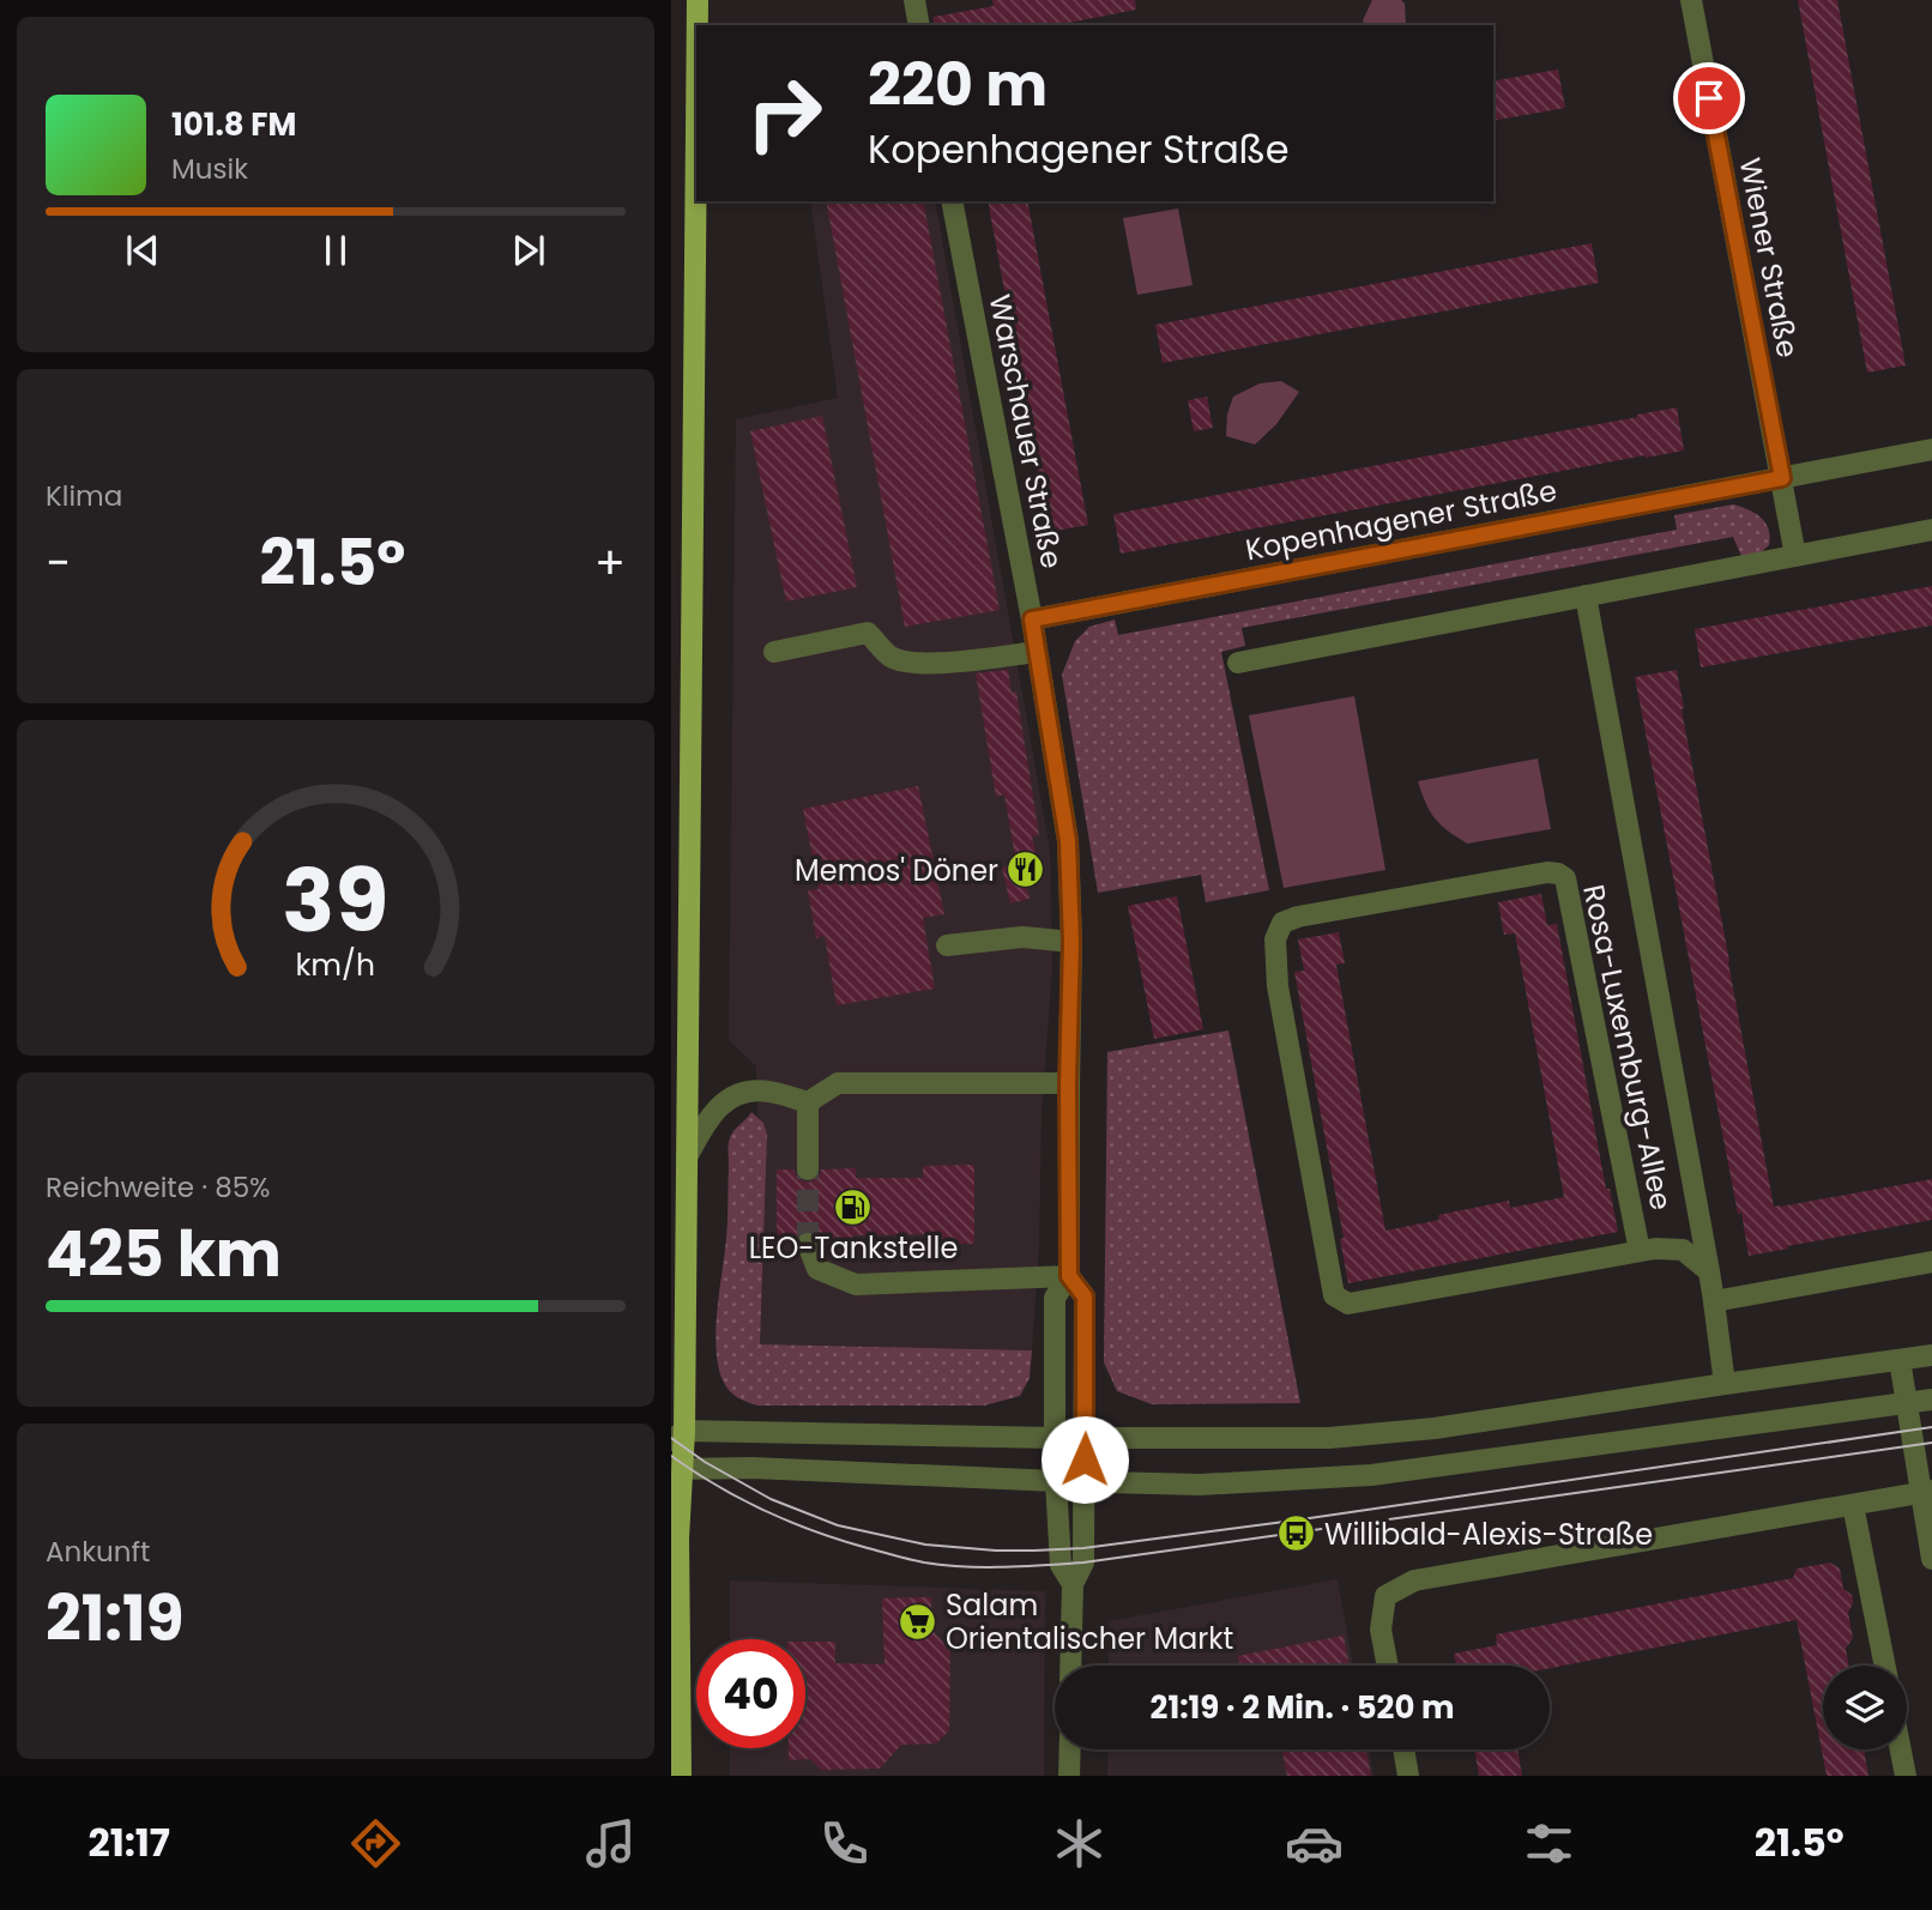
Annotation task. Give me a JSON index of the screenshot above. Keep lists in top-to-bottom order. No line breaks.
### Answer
{"streets":{"street":["Wiener Straße","Warschauer Straße","Kopenhagener Straße","Rosa-Luxemburg-Allee"]},"crossings":[["Wiener Straße","Kopenhagener Straße"],["Warschauer Straße","Kopenhagener Straße"]],"places":{"restaurant":["Memos' Döner"],"fuel station":["LEO-Tankstelle"],"bus stop":["Willibald-Alexis-Straße"],"supermarket":["Salam Orientalischer Markt"]},"page":{"turn":["220 m","Kopenhagener Straße"],"song":["101.8 FM","Musik"],"tile":["Klima",["Reichweite · 85%","425 km"],["Ankunft","21:19"]],"heat":["−","21.5°","+"],"limit":"40","trip":"21:19 · 2 Min. · 520 m","tabs":["21:17","21.5°"],"gauge":["39","km/h"]}}
